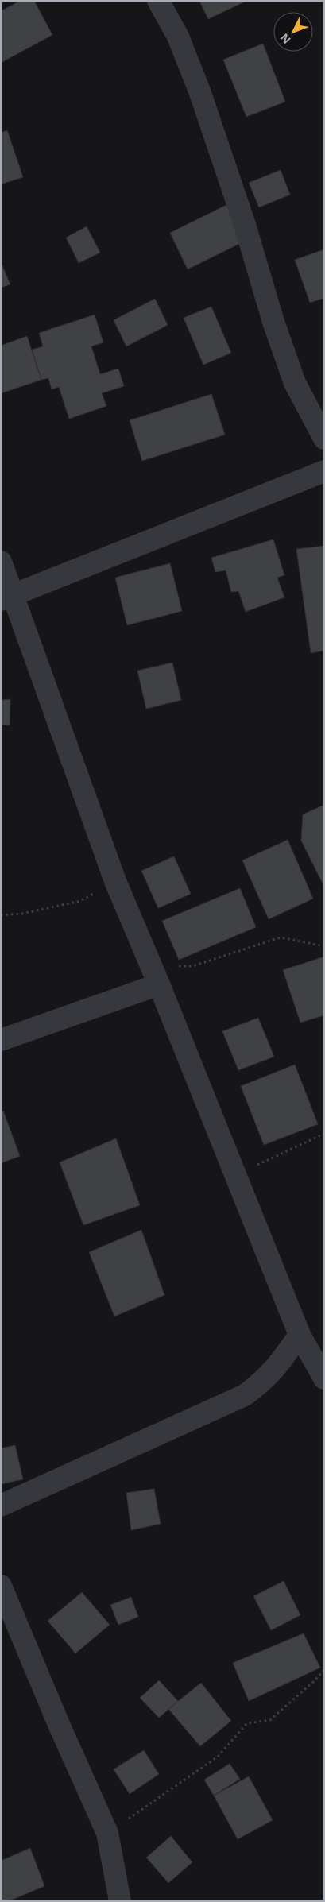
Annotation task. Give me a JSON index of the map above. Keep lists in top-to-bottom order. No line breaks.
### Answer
{"north":"bottom left"}
